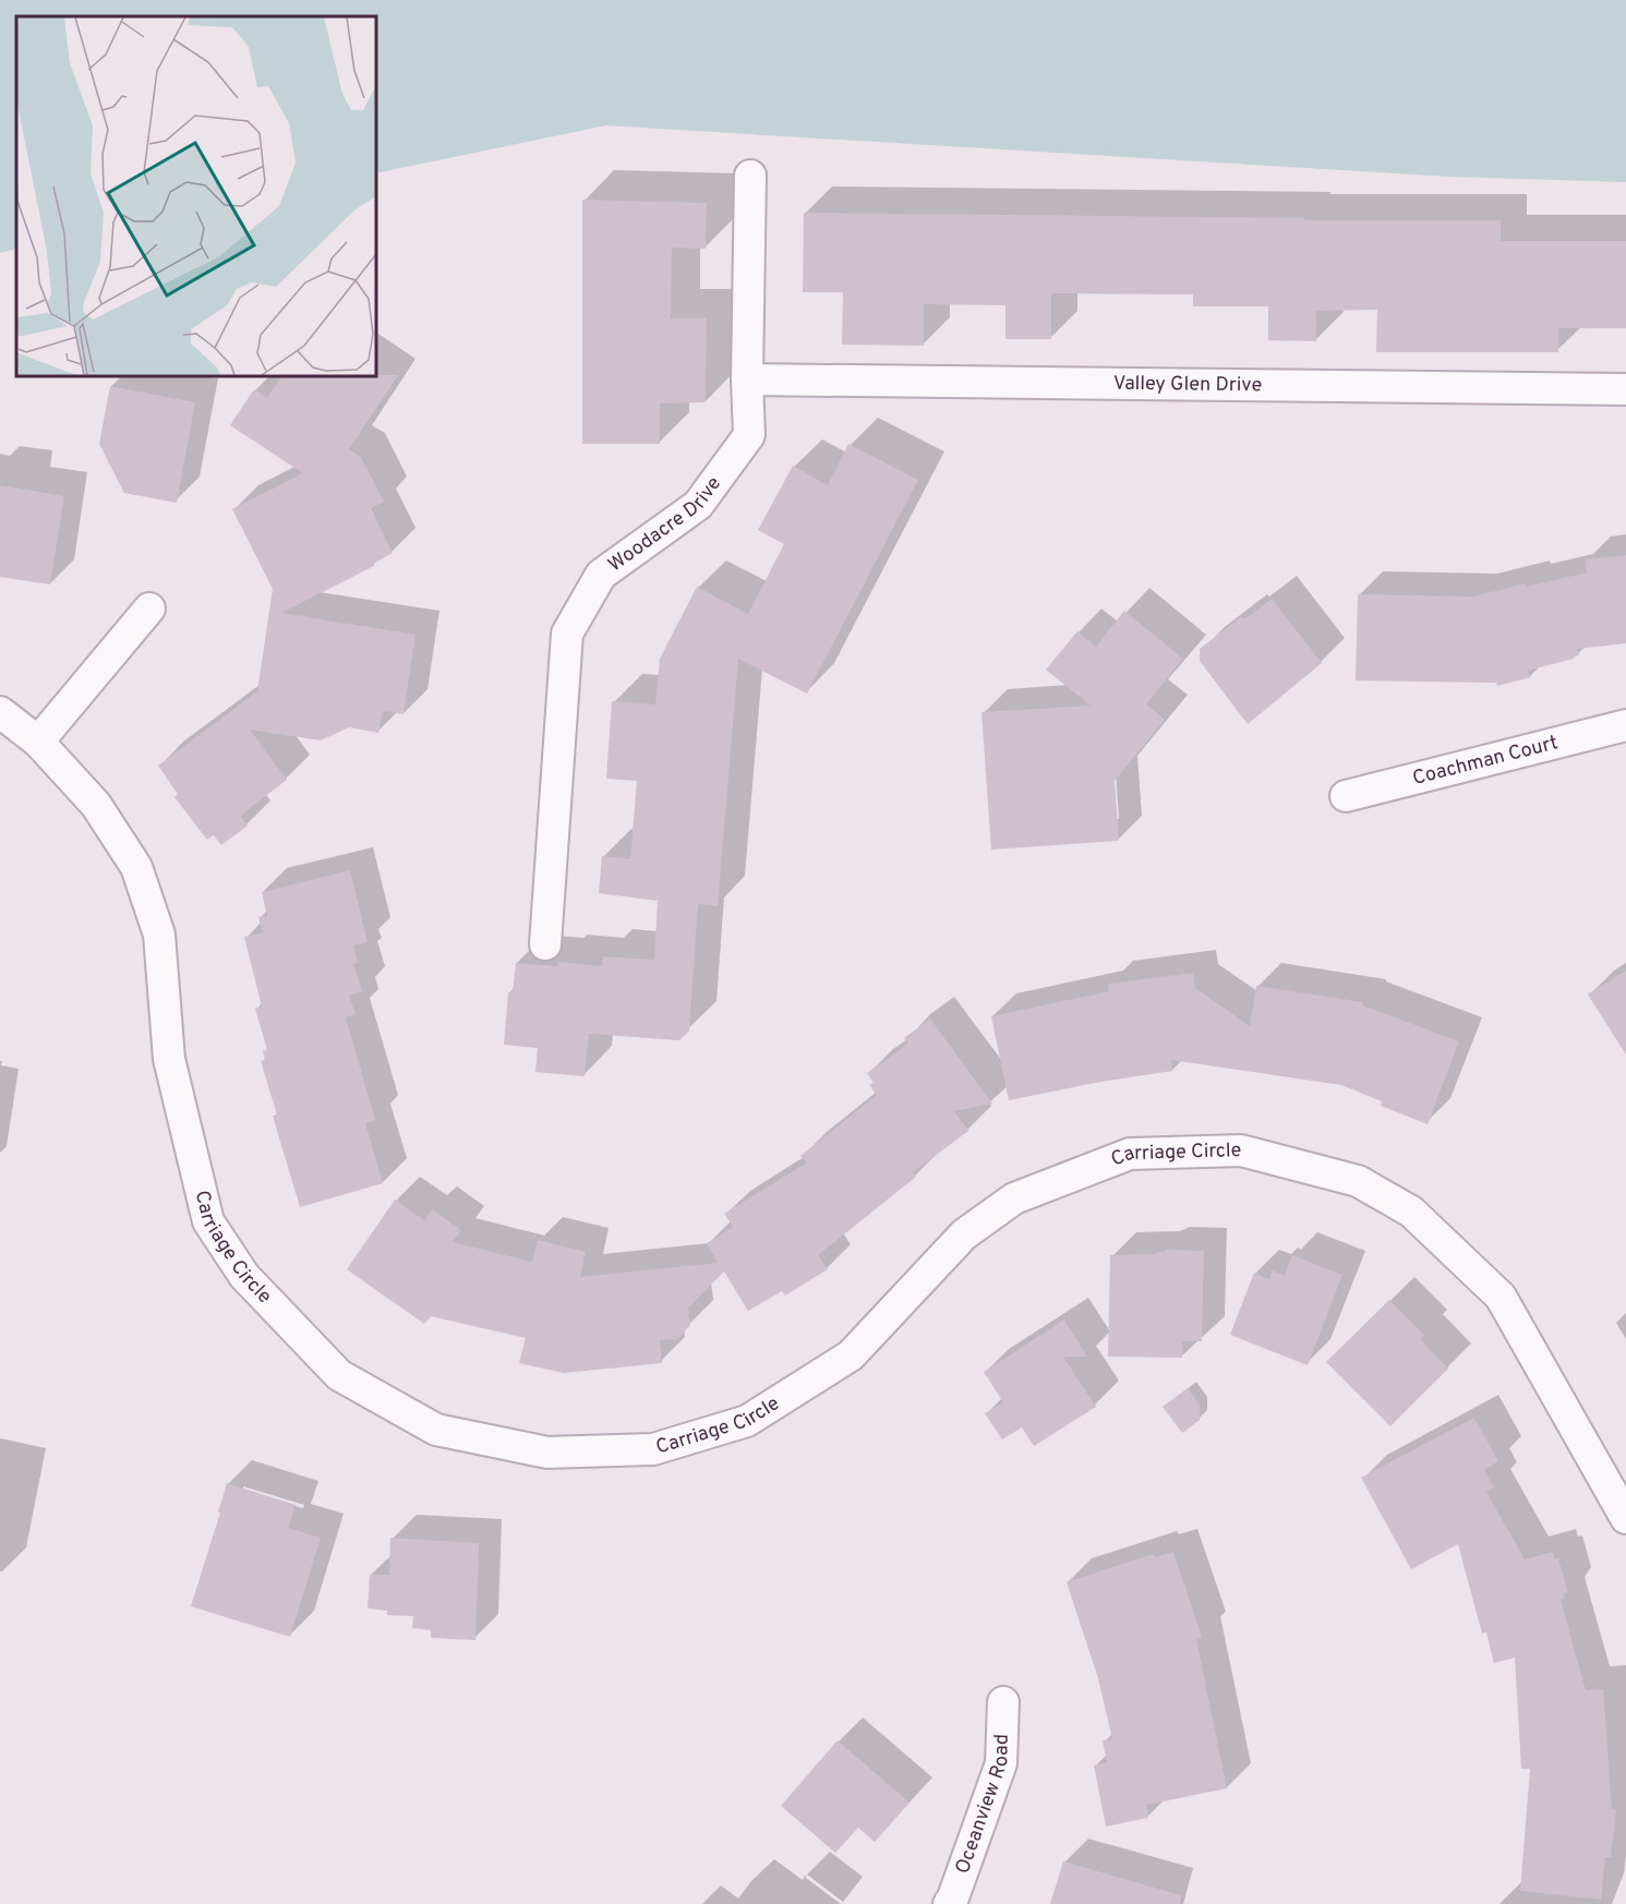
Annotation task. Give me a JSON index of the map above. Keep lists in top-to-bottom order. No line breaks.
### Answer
{"streets":{"street":["Valley Glen Drive","Woodacre Drive","Coachman Court","Carriage Circle","Oceanview Road"]},"crossings":[["Valley Glen Drive","Woodacre Drive"]]}
